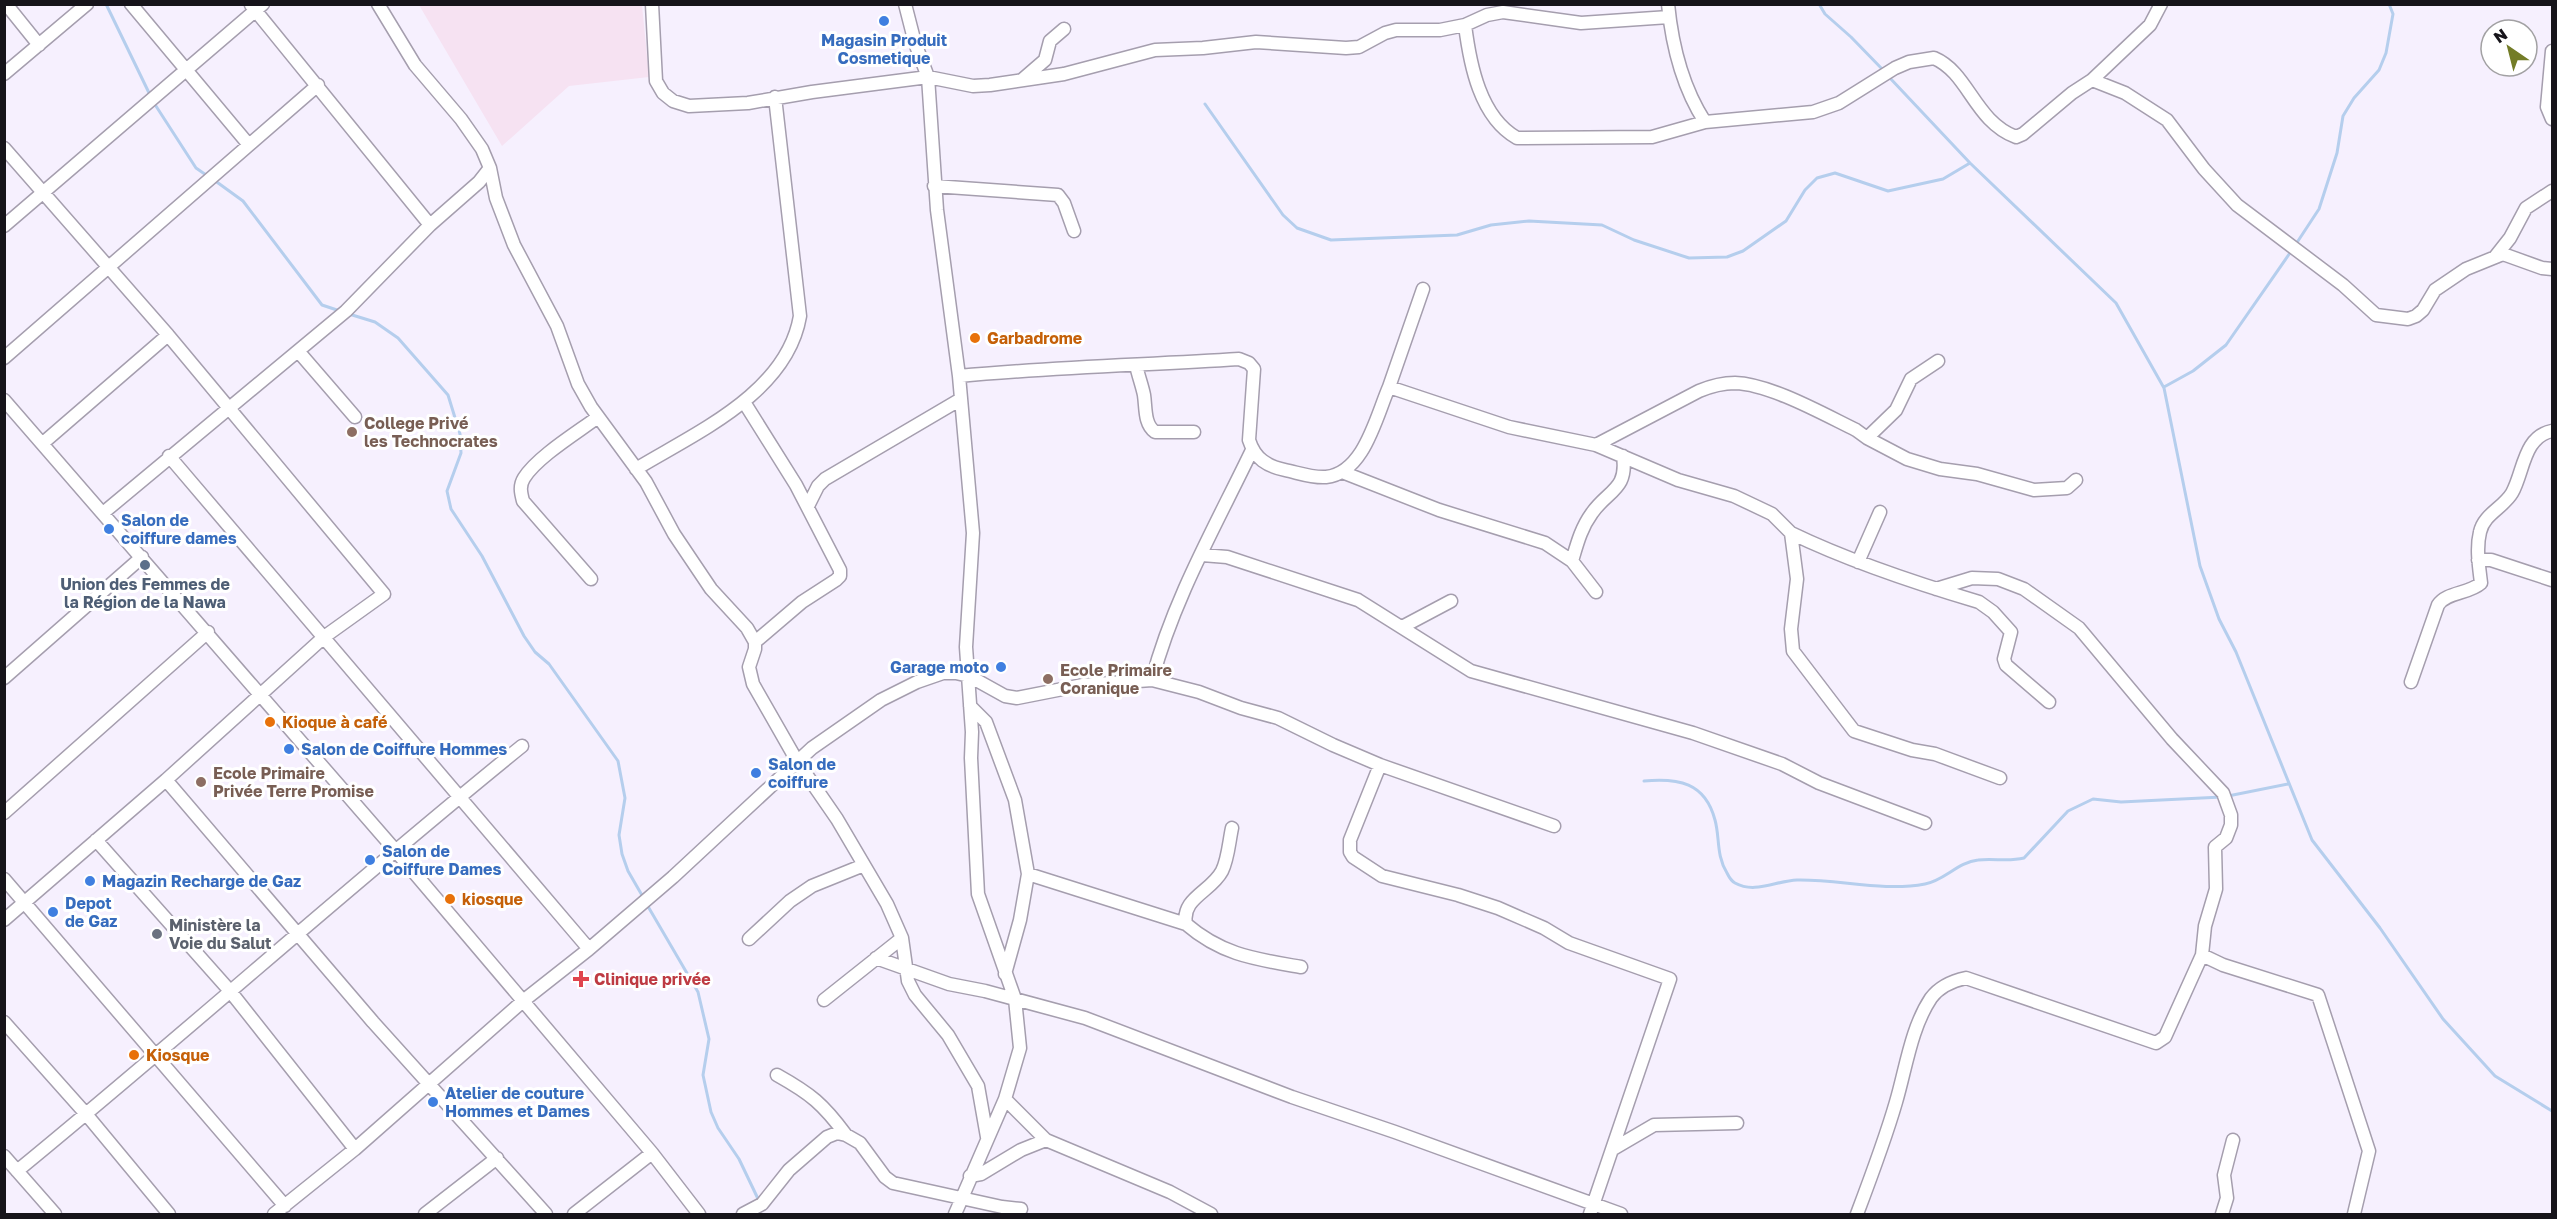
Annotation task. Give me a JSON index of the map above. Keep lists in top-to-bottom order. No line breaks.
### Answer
{"places":{"other":["Magasin Produit Cosmetique","Garbadrome","College Privé les Technocrates","Salon de coiffure dames","Union des Femmes de la Région de la Nawa","Garage moto","Ecole Primaire Coranique","Kioque à café","Salon de Coiffure Hommes","Salon de coiffure","Ecole Primaire Privée Terre Promise","Salon de Coiffure Dames","Magazin Recharge de Gaz","kiosque","Depot de Gaz","Ministère la Voie du Salut","Kiosque","Atelier de couture Hommes et Dames"],"health":["Clinique privée"]},"north":"top left"}
